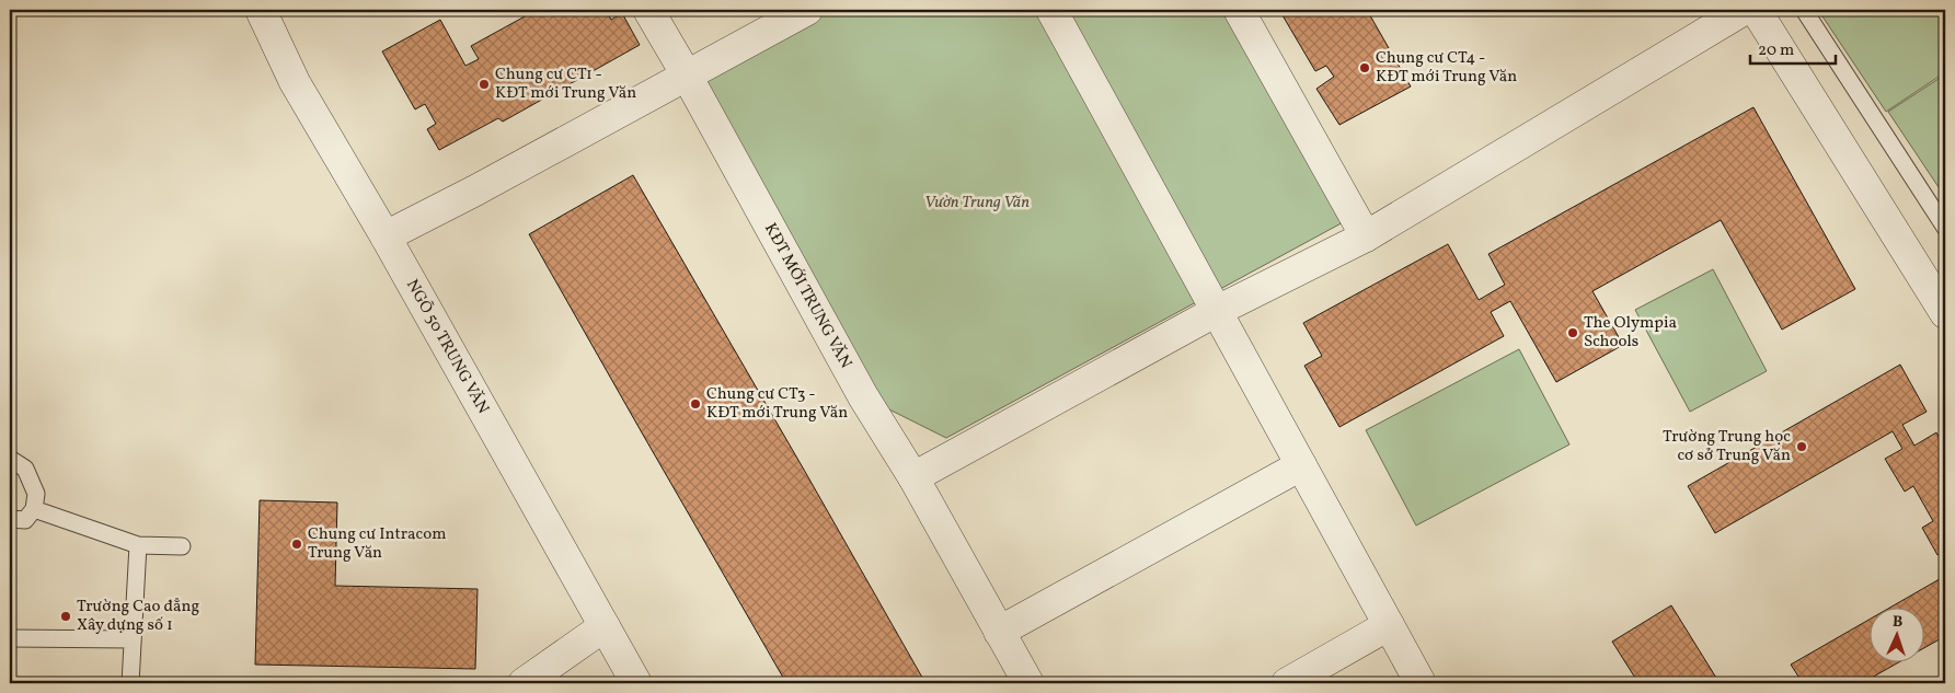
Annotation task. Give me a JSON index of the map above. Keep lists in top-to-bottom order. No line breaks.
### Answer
{"streets":{"street":["KĐT MỚI TRUNG VĂN","NGÕ 50 TRUNG VĂN"]},"parks":["Vườn Trung Văn"],"places":["Chung cư CT4 - KĐT mới Trung Văn","Chung cư CT1 - KĐT mới Trung Văn","The Olympia Schools","Chung cư CT3 - KĐT mới Trung Văn","Trường Trung học cơ sở Trung Văn","Chung cư Intracom Trung Văn","Trường Cao đẳng Xây dựng số 1"],"scale_bar":"20 m","north":"top"}
